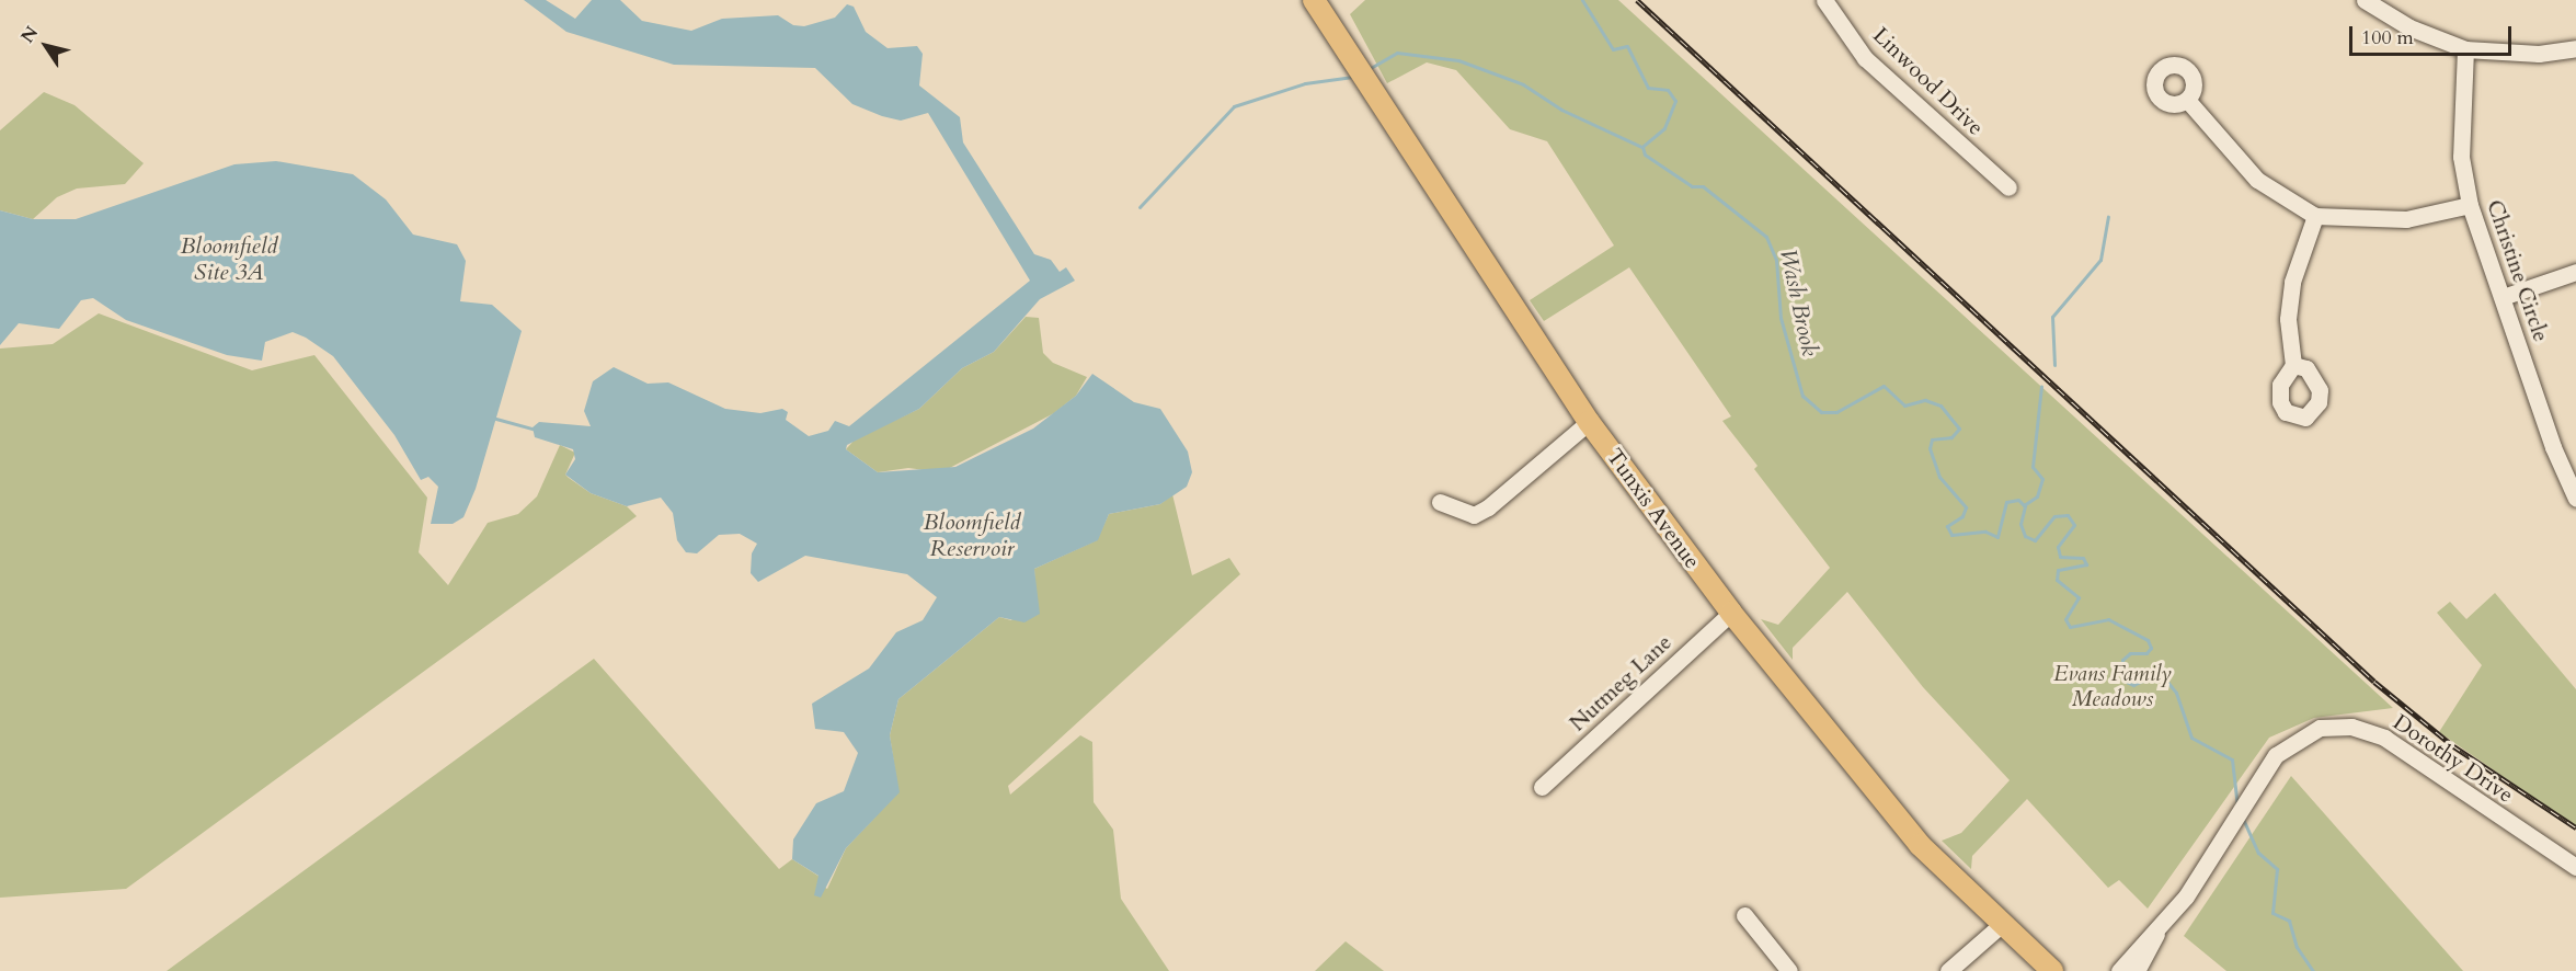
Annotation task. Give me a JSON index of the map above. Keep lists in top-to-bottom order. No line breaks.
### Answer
{"streets":{"main road":["Tunxis Avenue"],"street":["Linwood Drive","Christine Circle","Nutmeg Lane","Dorothy Drive"]},"crossings":[["Tunxis Avenue","Nutmeg Lane"]],"water":["Bloomfield Site 3A","Wash Brook","Bloomfield Reservoir"],"parks":["Evans Family Meadows"],"scale_bar":"100 m","north":"top left"}
